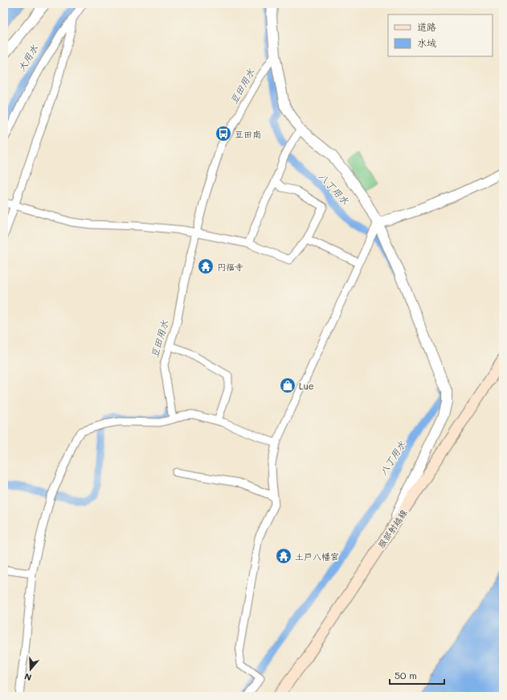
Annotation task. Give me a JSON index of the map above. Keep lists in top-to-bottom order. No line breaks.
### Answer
{"streets":{"main road":["服部射越線"]},"water":["大用水","豆田用水","八丁用水"],"places":{"bus stop":["豆田南"],"temple":["円福寺","土戸八幡宮"],"shop":["Lue"]},"legend":["道路","水域"],"scale_bar":"50 m","north":"bottom"}
